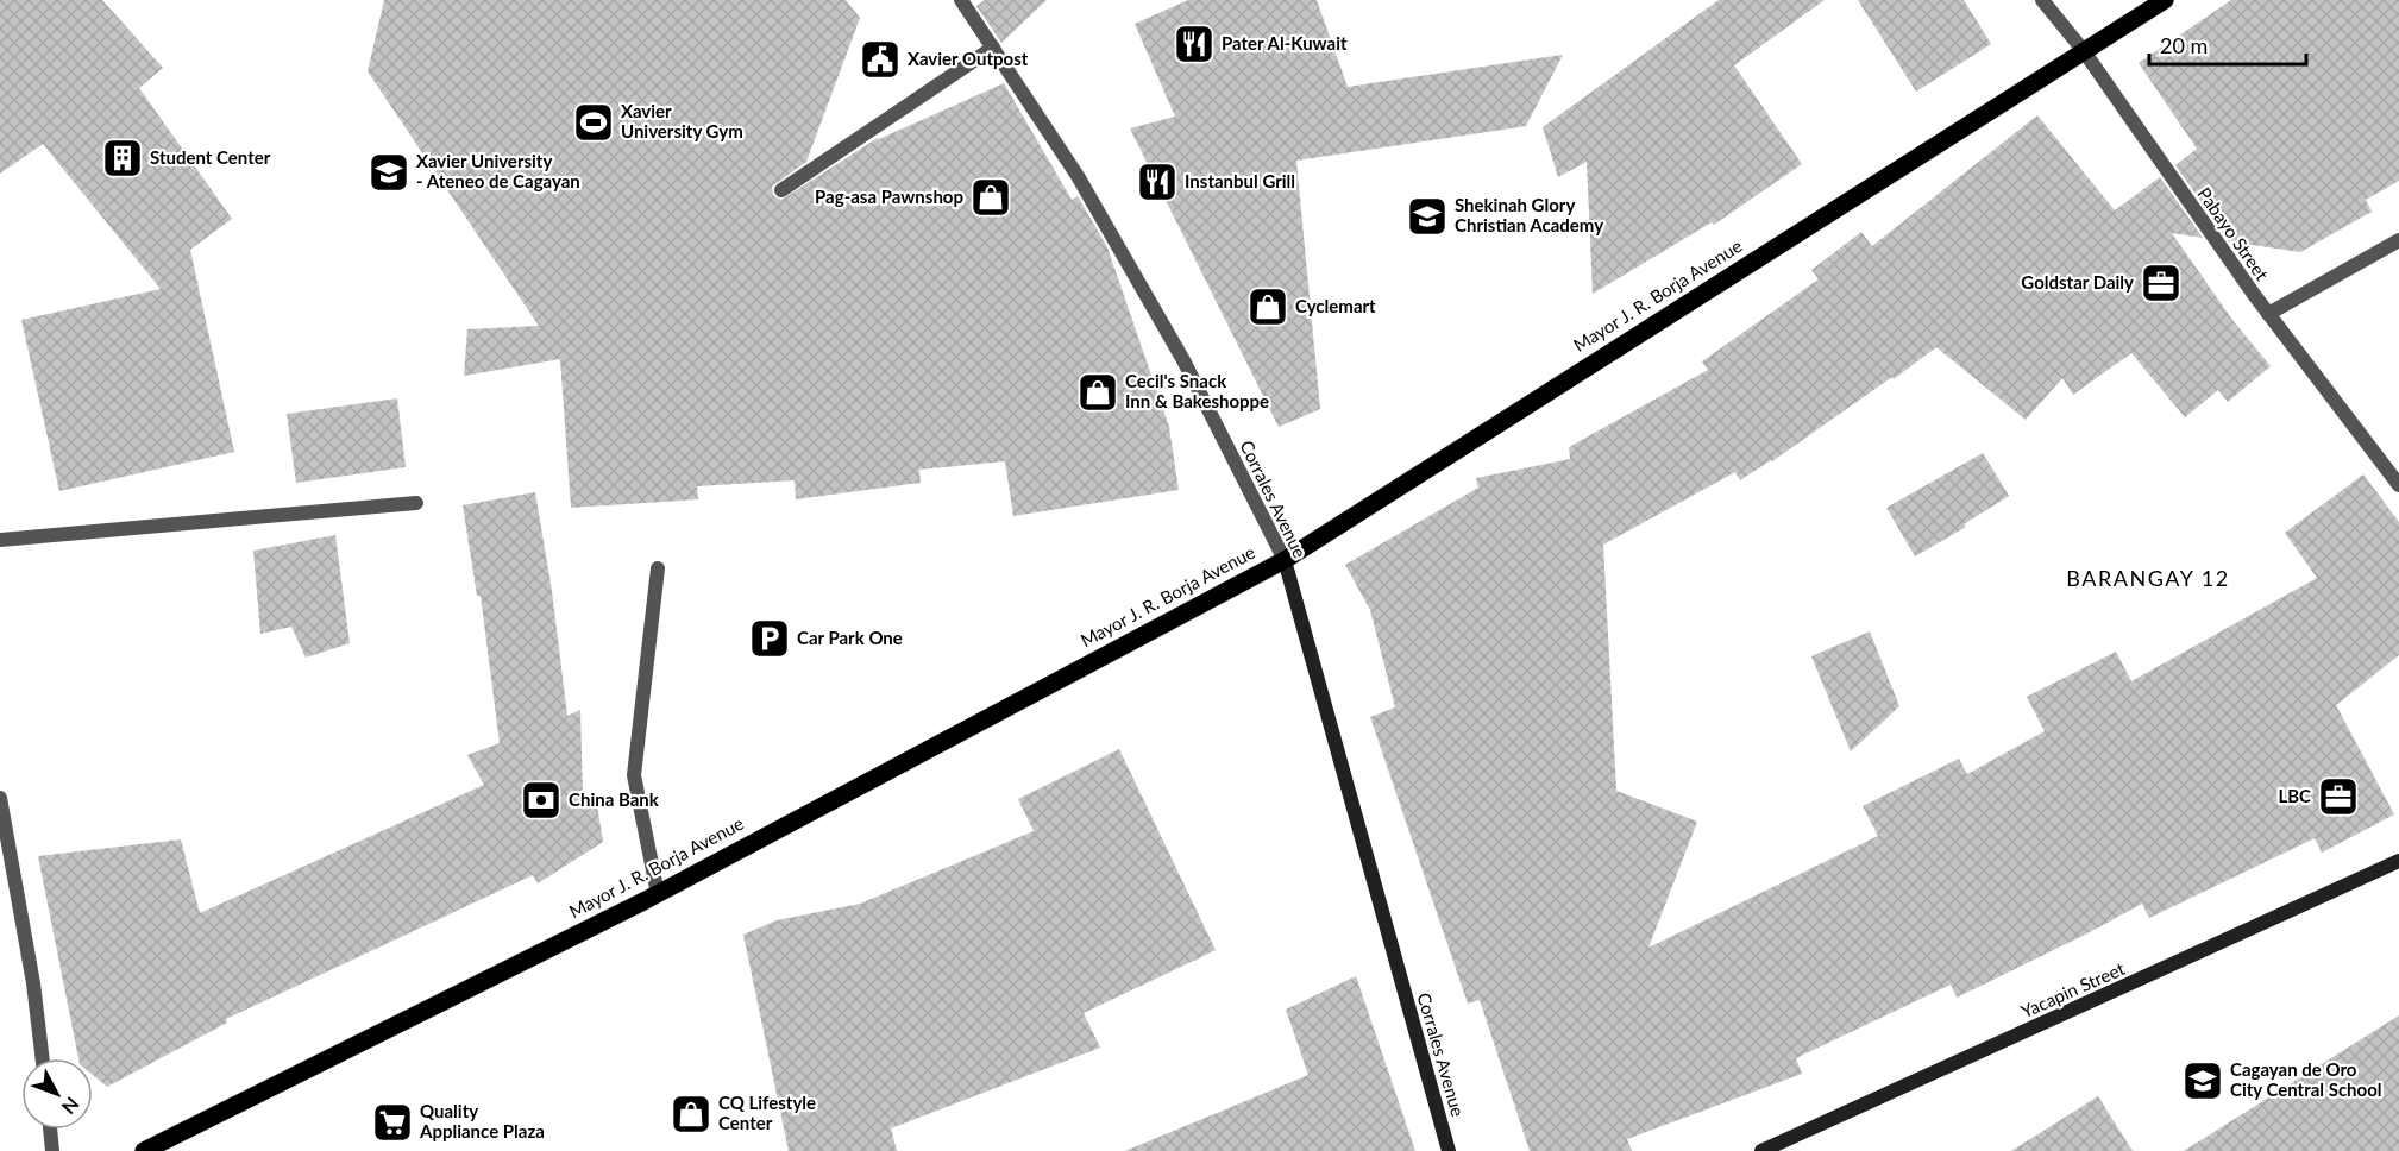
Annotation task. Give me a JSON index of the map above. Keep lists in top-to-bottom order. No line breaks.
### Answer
{"streets":{"main road":["Mayor J. R. Borja Avenue","Corrales Avenue","Yacapin Street"],"street":["Pabayo Street"]},"crossings":[["Pabayo Street","Mayor J. R. Borja Avenue"],["Mayor J. R. Borja Avenue","Corrales Avenue"]],"districts":["BARANGAY 12"],"places":{"restaurant":["Pater Al-Kuwait","Instanbul Grill"],"public building":["Xavier Outpost"],"sports":["Xavier University Gym"],"building":["Student Center"],"school or university":["Xavier University - Ateneo de Cagayan","Shekinah Glory Christian Academy","Cagayan de Oro City Central School"],"shop":["Pag-asa Pawnshop","Cyclemart","Cecil's Snack Inn & Bakeshoppe","CQ Lifestyle Center"],"office":["Goldstar Daily","LBC"],"parking":["Car Park One"],"bank":["China Bank"],"supermarket":["Quality Appliance Plaza"]},"scale_bar":"20 m","north":"bottom right"}
